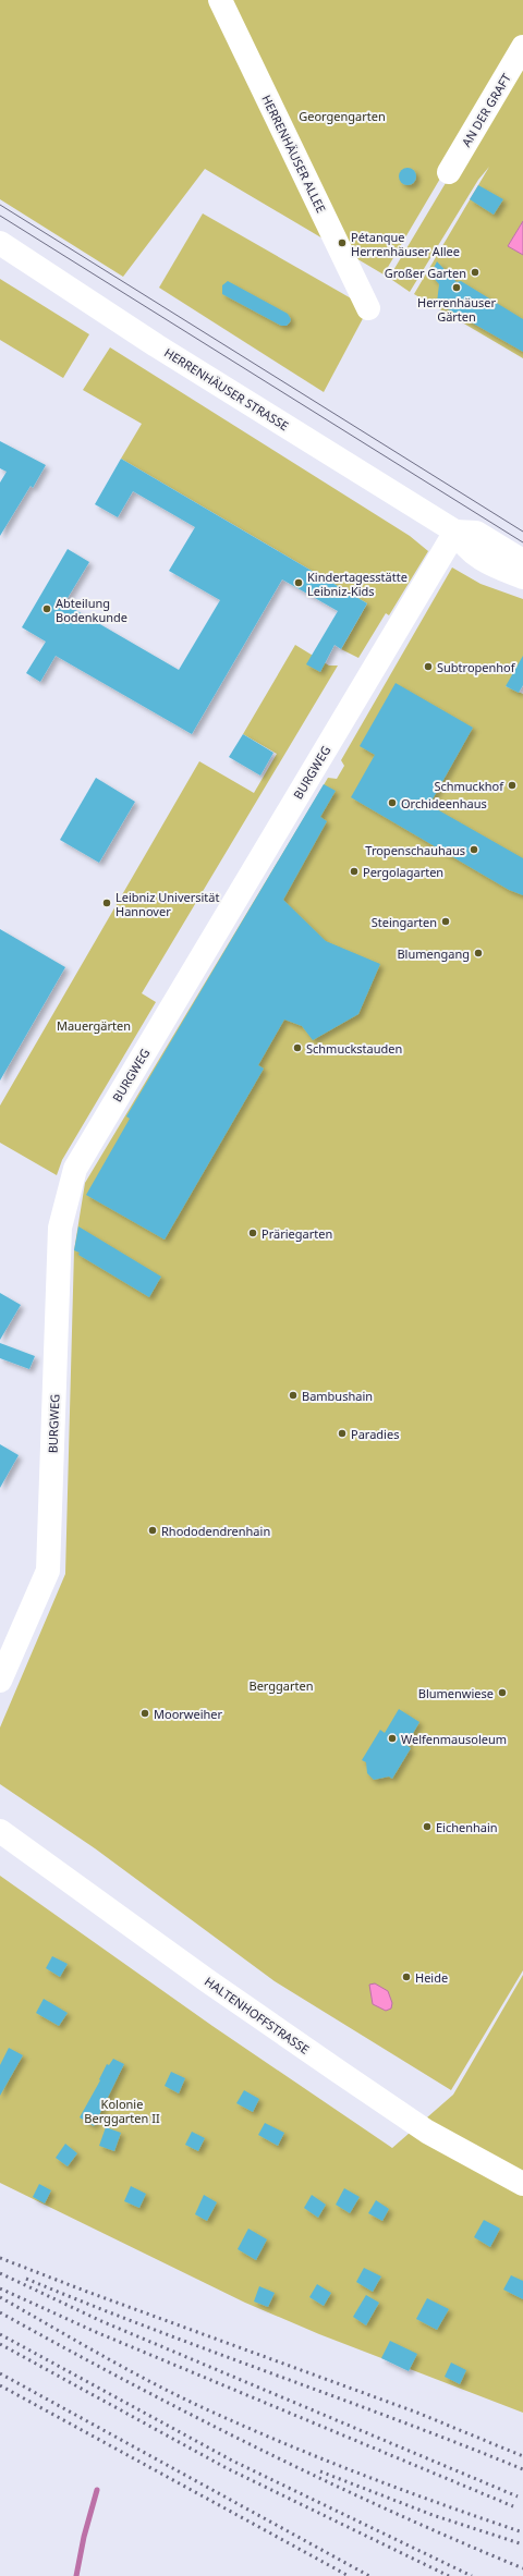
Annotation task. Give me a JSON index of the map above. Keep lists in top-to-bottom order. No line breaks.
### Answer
{"streets":{"street":["AN DER GRAFT","HERRENHÄUSER ALLEE","HERRENHÄUSER STRASSE","BURGWEG","HALTENHOFFSTRASSE"]},"crossings":[["HERRENHÄUSER STRASSE","BURGWEG"]],"parks":["Georgengarten","Mauergärten","Berggarten","Kolonie Berggarten II"],"places":["Pétanque Herrenhäuser Allee","Großer Garten","Herrenhäuser Gärten","Kindertagesstätte Leibniz-Kids","Abteilung Bodenkunde","Subtropenhof","Schmuckhof","Orchideenhaus","Tropenschauhaus","Pergolagarten","Leibniz Universität Hannover","Steingarten","Blumengang","Schmuckstauden","Präriegarten","Bambushain","Paradies","Rhododendrenhain","Blumenwiese","Moorweiher","Welfenmausoleum","Eichenhain","Heide"]}
